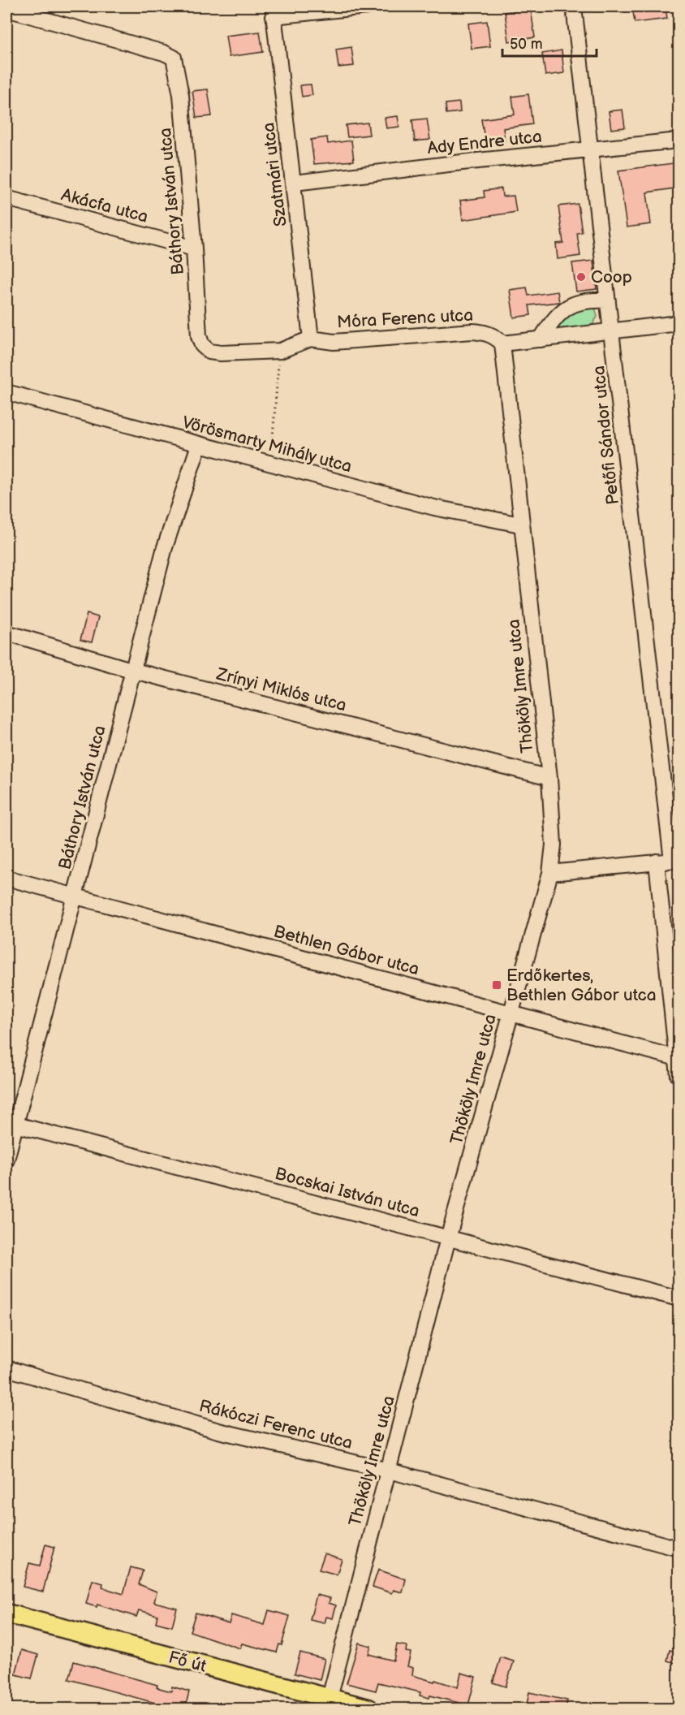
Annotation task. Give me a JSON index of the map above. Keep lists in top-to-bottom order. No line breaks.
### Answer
{"streets":{"main road":["Fő út"],"street":["Ady Endre utca","Szatmári utca","Báthory István utca","Akácfa utca","Móra Ferenc utca","Petőfi Sándor utca","Vörösmarty Mihály utca","Thököly Imre utca","Zrínyi Miklós utca","Bethlen Gábor utca","Bocskai István utca","Rákóczi Ferenc utca"]},"crossings":[["Ady Endre utca","Szatmári utca"],["Ady Endre utca","Petőfi Sándor utca"],["Szatmári utca","Móra Ferenc utca"],["Báthory István utca","Akácfa utca"],["Báthory István utca","Móra Ferenc utca"],["Báthory István utca","Vörösmarty Mihály utca"],["Báthory István utca","Zrínyi Miklós utca"],["Báthory István utca","Bethlen Gábor utca"],["Báthory István utca","Bocskai István utca"],["Móra Ferenc utca","Thököly Imre utca"],["Vörösmarty Mihály utca","Thököly Imre utca"],["Thököly Imre utca","Zrínyi Miklós utca"],["Thököly Imre utca","Bethlen Gábor utca"],["Thököly Imre utca","Bocskai István utca"],["Thököly Imre utca","Rákóczi Ferenc utca"],["Thököly Imre utca","Fő út"]],"places":{"other":["Coop"],"transit":["Erdőkertes, Bethlen Gábor utca"]},"scale_bar":"50 m"}
